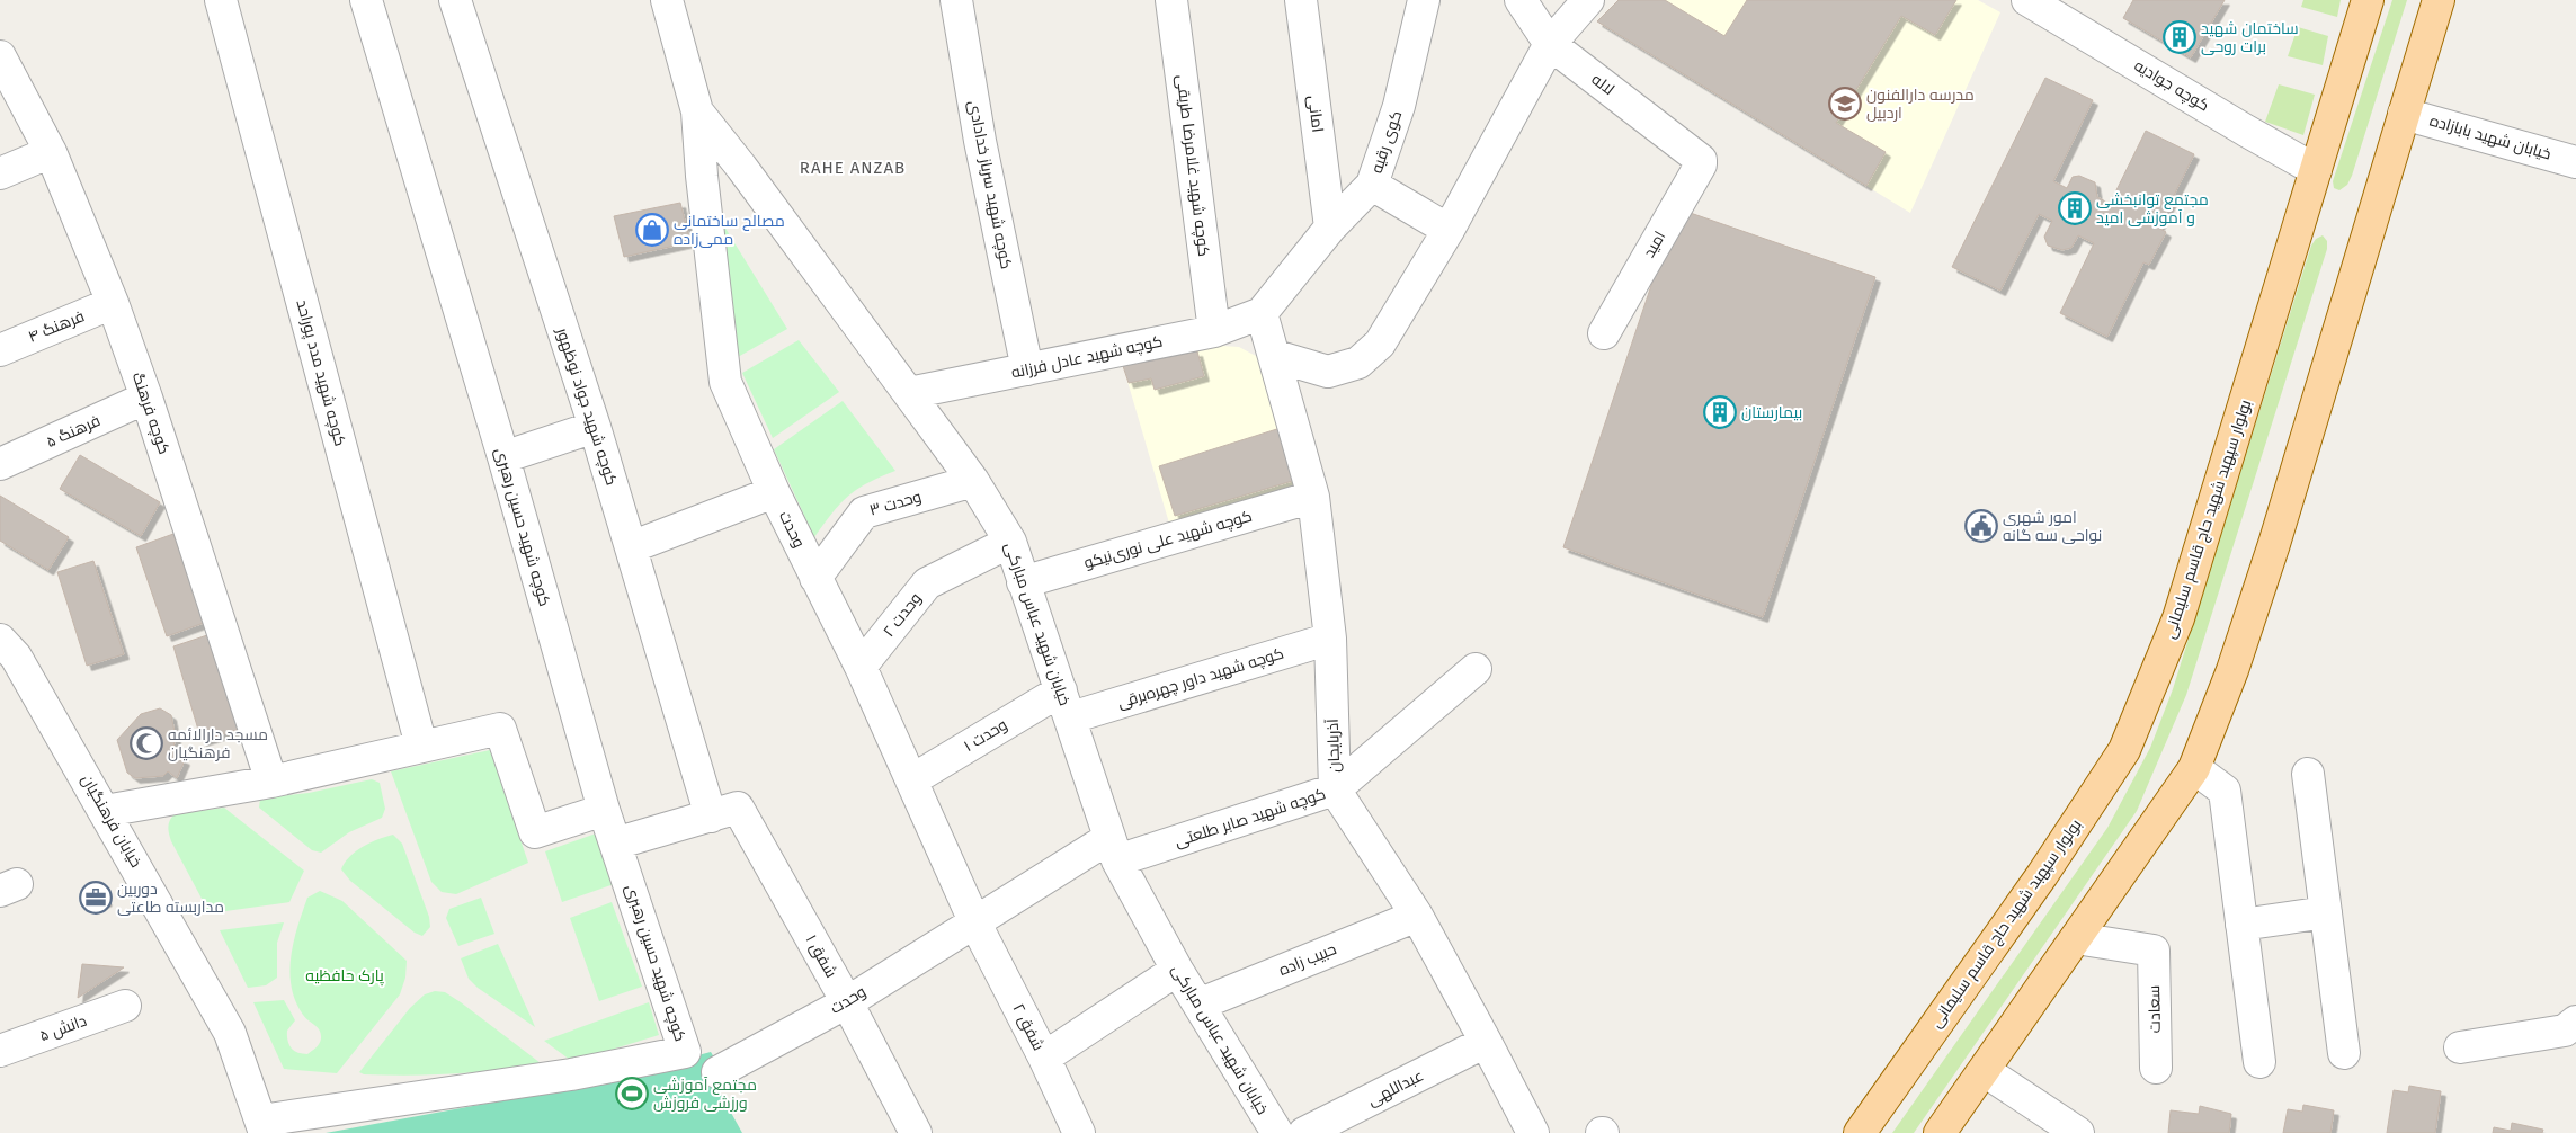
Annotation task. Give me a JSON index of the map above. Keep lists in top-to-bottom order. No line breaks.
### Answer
{"streets":{"main road":["بولوار سپهبد شهید حاج قاسم سلیمانی"],"street":["لاله","کوچه جوادیه","امانی","خیابان شهید بابازاده","کوی رقیه","کوچه شهید غلامرضا طریقی","کوچه شهید سرباز خدادادی","امید","فرهنگ ۴","کوچه شهید عادل فرزانه","کوچه شهید مدد پوراحد","کوچه شهید جواد نوظهور","کوچه فرهنگ","فرهنگ ۵","وحدت ۳","کوچه شهید حسین رهبری","وحدت","کوچه شهید علی نوری‌نیکو","وحدت ۲","خیابان شهید عباس مبارکی","کوچه شهید داور چهره‌برقی","وحدت ۱","آذربایجان","کوچه شهید صابر طلعتی","خیابان فرهنگیان","شفق ۱","حبیب زاده","سعادت","شفق ۲","دانش ۵","عبداللهی"]},"crossings":[["لاله","امید"],["کوچه جوادیه","بولوار سپهبد شهید حاج قاسم سلیمانی"],["امانی","کوی رقیه"],["کوی رقیه","کوچه شهید عادل فرزانه"],["کوی رقیه","آذربایجان"],["کوچه شهید غلامرضا طریقی","کوچه شهید عادل فرزانه"],["کوچه شهید سرباز خدادادی","کوچه شهید عادل فرزانه"],["فرهنگ ۴","کوچه فرهنگ"],["کوچه شهید عادل فرزانه","خیابان شهید عباس مبارکی"],["کوچه شهید عادل فرزانه","آذربایجان"],["کوچه شهید جواد نوظهور","شفق ۱"],["کوچه فرهنگ","فرهنگ ۵"],["وحدت ۳","وحدت"],["وحدت ۳","خیابان شهید عباس مبارکی"],["کوچه شهید حسین رهبری","خیابان فرهنگیان"],["وحدت","وحدت ۲"],["وحدت","خیابان شهید عباس مبارکی"],["وحدت","وحدت ۱"],["وحدت","کوچه شهید صابر طلعتی"],["وحدت","شفق ۱"],["وحدت","شفق ۲"],["کوچه شهید علی نوری‌نیکو","خیابان شهید عباس مبارکی"],["کوچه شهید علی نوری‌نیکو","آذربایجان"],["وحدت ۲","خیابان شهید عباس مبارکی"],["خیابان شهید عباس مبارکی","کوچه شهید داور چهره‌برقی"],["خیابان شهید عباس مبارکی","وحدت ۱"],["خیابان شهید عباس مبارکی","کوچه شهید صابر طلعتی"],["خیابان شهید عباس مبارکی","حبیب زاده"],["کوچه شهید داور چهره‌برقی","وحدت ۱"],["کوچه شهید داور چهره‌برقی","آذربایجان"],["آذربایجان","کوچه شهید صابر طلعتی"],["آذربایجان","حبیب زاده"],["آذربایجان","عبداللهی"]],"districts":["RAHE ANZAB"],"parks":["پارک حافظیه"],"places":{"building":["ساختمان شهید برات روحی","مجتمع توانبخشی و آموزشی امید","بیمارستان"],"school or university":["مدرسه دارالفنون اردبیل"],"shop":["مصالح ساختمانی ممی‌زاده"],"public building":["امور شهری نواحی سه گانه"],"mosque":["مسجد دارالائمه فرهنگیان"],"office":["دوربین مداربسته طاعتی"],"sports":["مجتمع آموزشی ورزشی فروزش"]}}
